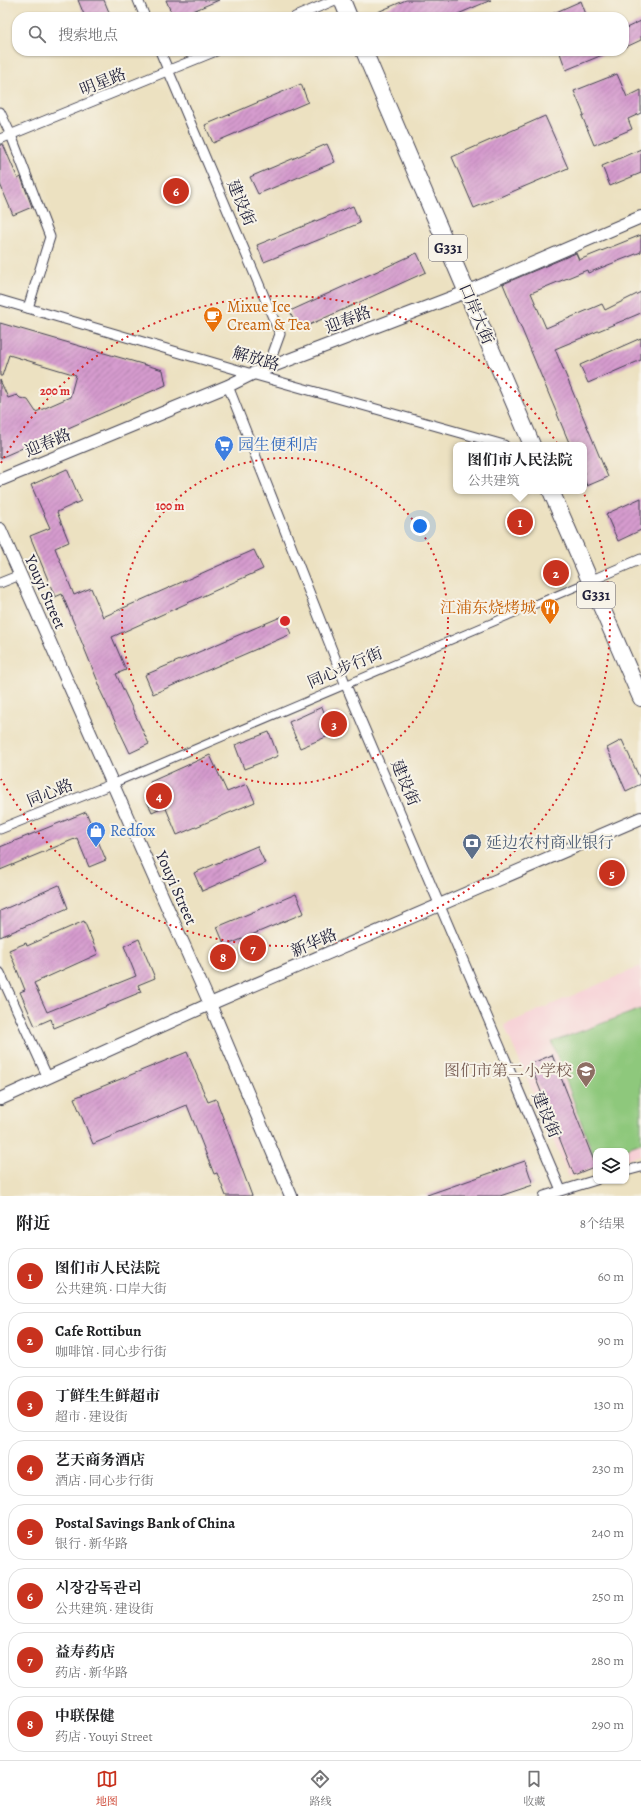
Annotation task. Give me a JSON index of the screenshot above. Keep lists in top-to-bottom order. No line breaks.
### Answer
{"streets":{"highway":["G331","口岸大街"],"street":["明星路","建设街","迎春路","解放路","Youyi Street","同心步行街","同心路","新华路"]},"crossings":[["明星路","建设街"],["建设街","迎春路"],["建设街","同心步行街"],["建设街","新华路"],["G331","同心步行街"],["口岸大街","迎春路"],["迎春路","解放路"],["Youyi Street","同心步行街"],["Youyi Street","同心路"],["Youyi Street","新华路"],["同心步行街","同心路"]],"places":{"cafe":["Mixue Ice Cream & Tea"],"supermarket":["园生便利店"],"restaurant":["江浦东烧烤城"],"shop":["Redfox"],"bank":["延边农村商业银行"],"school or university":["图们市第二小学校"]},"page":{"search":"搜索地点","pins":["6","1","2","3","4","5","7","8"],"popup":["图们市人民法院","公共建筑"],"heading":["附近","8个结果"],"list":[{"mark":"1","name":"图们市人民法院","note":"公共建筑 · 口岸大街","value":"60 m"},{"mark":"2","name":"Cafe Rottibun","note":"咖啡馆 · 同心步行街","value":"90 m"},{"mark":"3","name":"丁鲜生生鲜超市","note":"超市 · 建设街","value":"130 m"},{"mark":"4","name":"艺天商务酒店","note":"酒店 · 同心步行街","value":"230 m"},{"mark":"5","name":"Postal Savings Bank of China","note":"银行 · 新华路","value":"240 m"},{"mark":"6","name":"시장감독관리","note":"公共建筑 · 建设街","value":"250 m"},{"mark":"7","name":"益寿药店","note":"药店 · 新华路","value":"280 m"},{"mark":"8","name":"中联保健","note":"药店 · Youyi Street","value":"290 m"}],"nav":["地图","路线","收藏"]},"rings":["200 m","100 m"]}
